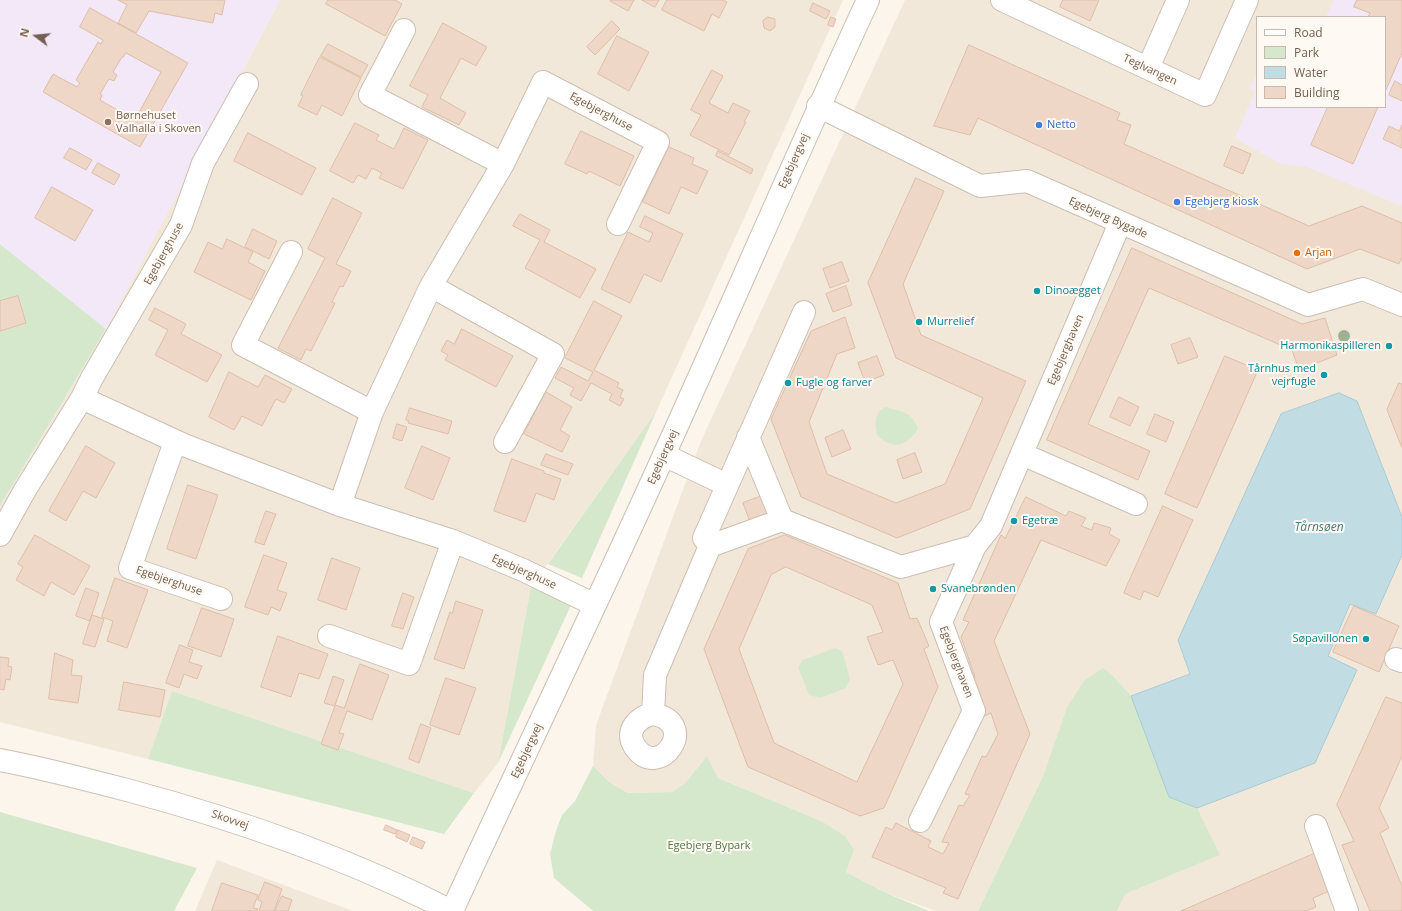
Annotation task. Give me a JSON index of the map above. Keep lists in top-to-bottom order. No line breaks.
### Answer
{"streets":{"street":["Teglvangen","Egebjerghuse","Egebjergvej","Egebjerg Bygade","Egebjerghaven","Skovvej"]},"crossings":[["Egebjerghuse","Egebjergvej"],["Egebjergvej","Egebjerg Bygade"],["Egebjergvej","Skovvej"],["Egebjerg Bygade","Egebjerghaven"]],"water":["Tårnsøen"],"parks":["Egebjerg Bypark"],"places":["Børnehuset Valhalla i Skoven","Netto","Egebjerg kiosk","Arjan","Dinoægget","Murrelief","Harmonikaspilleren","Tårnhus med vejrfugle","Fugle og farver","Egetræ","Svanebrønden","Søpavillonen"],"legend":["Road","Park","Water","Building"],"north":"left"}
